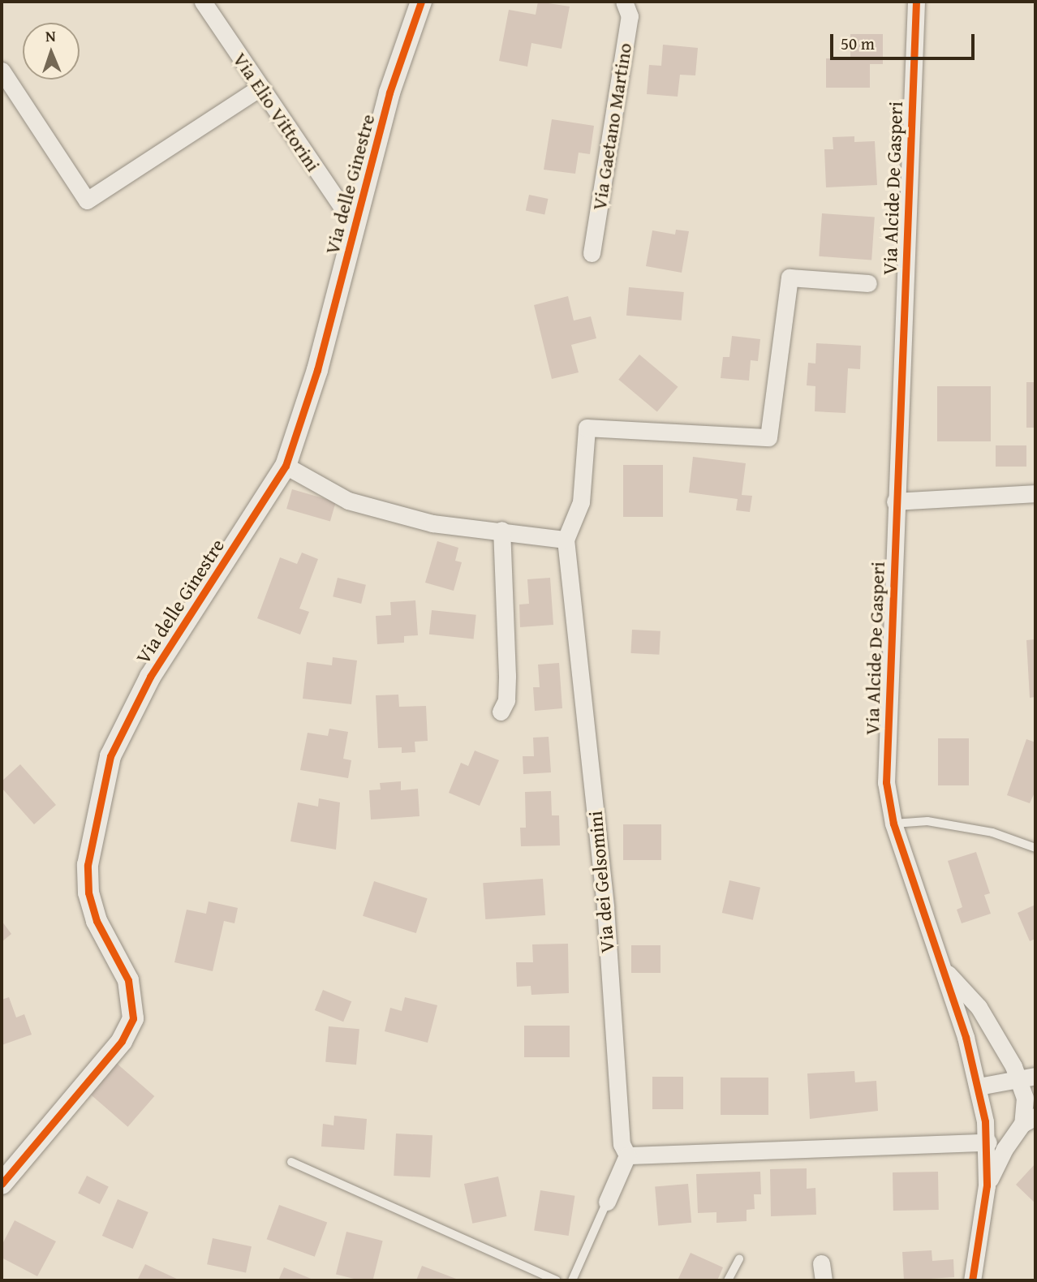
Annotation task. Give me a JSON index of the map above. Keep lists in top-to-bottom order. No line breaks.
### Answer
{"streets":{"street":["Via Elio Vittorini","Via Gaetano Martino","Via delle Ginestre","Via Alcide De Gasperi","Via dei Gelsomini"]},"crossings":[["Via Elio Vittorini","Via delle Ginestre"]],"scale_bar":"50 m","north":"top"}
